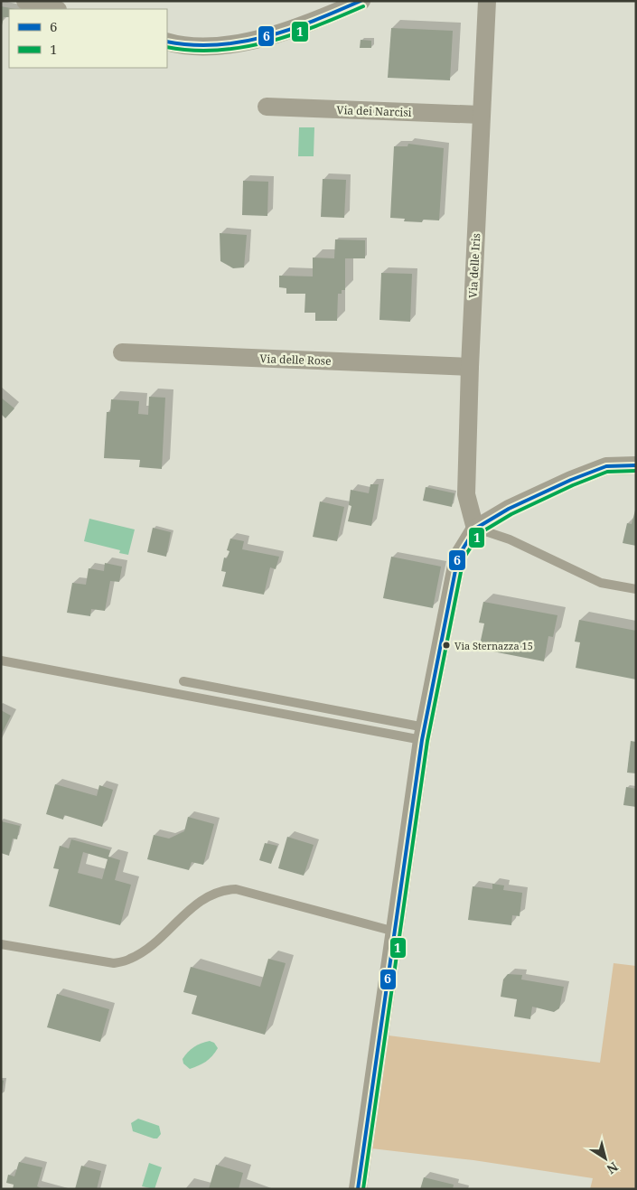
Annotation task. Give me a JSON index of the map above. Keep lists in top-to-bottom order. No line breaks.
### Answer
{"streets":{"street":["Via dei Narcisi","Via delle Iris","Via delle Rose"]},"crossings":[["Via dei Narcisi","Via delle Iris"],["Via delle Iris","Via delle Rose"]],"places":["Via Sternazza 15"],"lines":["transit line 6","transit line 1"],"legend":["6","1"],"north":"bottom right"}
